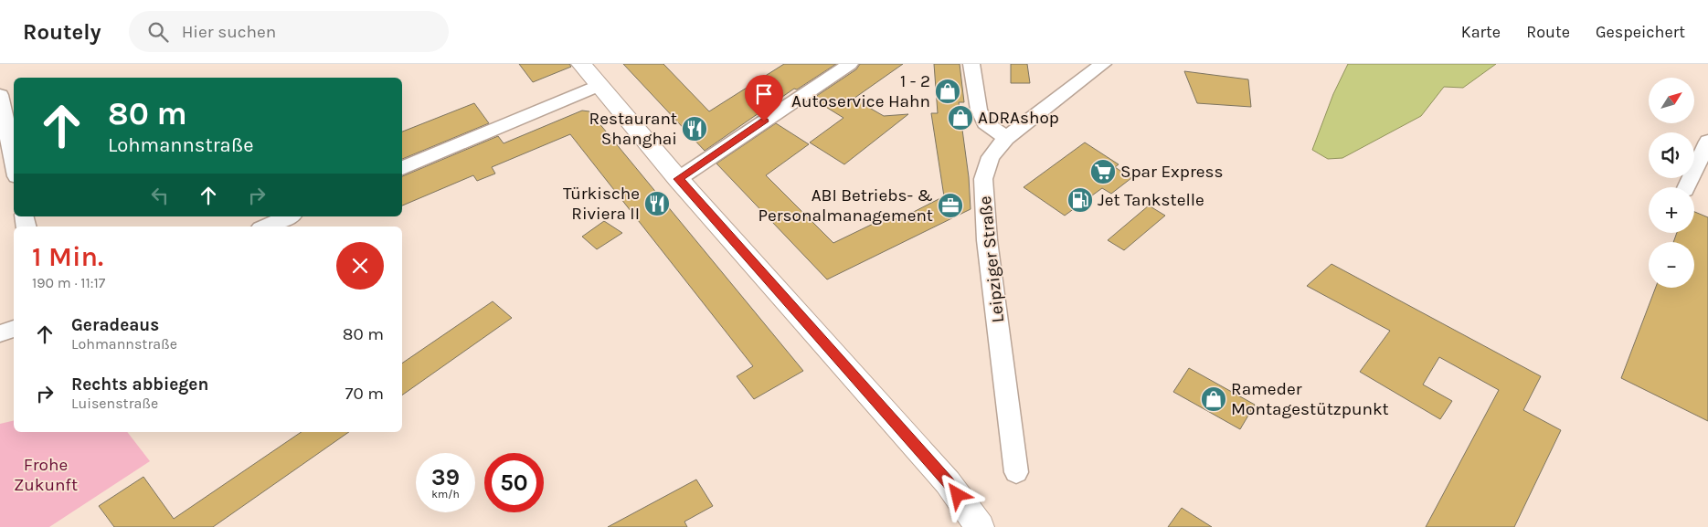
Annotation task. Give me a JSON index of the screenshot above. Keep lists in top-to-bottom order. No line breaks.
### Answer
{"streets":{"street":["Leipziger Straße"]},"parks":["Frohe Zukunft"],"places":{"shop":["1 - 2 Autoservice Hahn","ADRAshop","Rameder Montagestützpunkt"],"restaurant":["Restaurant Shanghai","Türkische Riviera II"],"supermarket":["Spar Express"],"fuel station":["Jet Tankstelle"],"office":["ABI Betriebs- & Personalmanagement"]},"north":"top right","page":{"header":"Routely","search":"Hier suchen","nav":["Karte","Route","Gespeichert"],"map_buttons":["+","−"],"turn":["80 m","Lohmannstraße"],"heading":["1 Min.","190 m · 11:17"],"list":[{"name":"Geradeaus","note":"Lohmannstraße","value":"80 m"},{"name":"Rechts abbiegen","note":"Luisenstraße","value":"70 m"}],"speed":"39 km/h","limit":"50"}}
